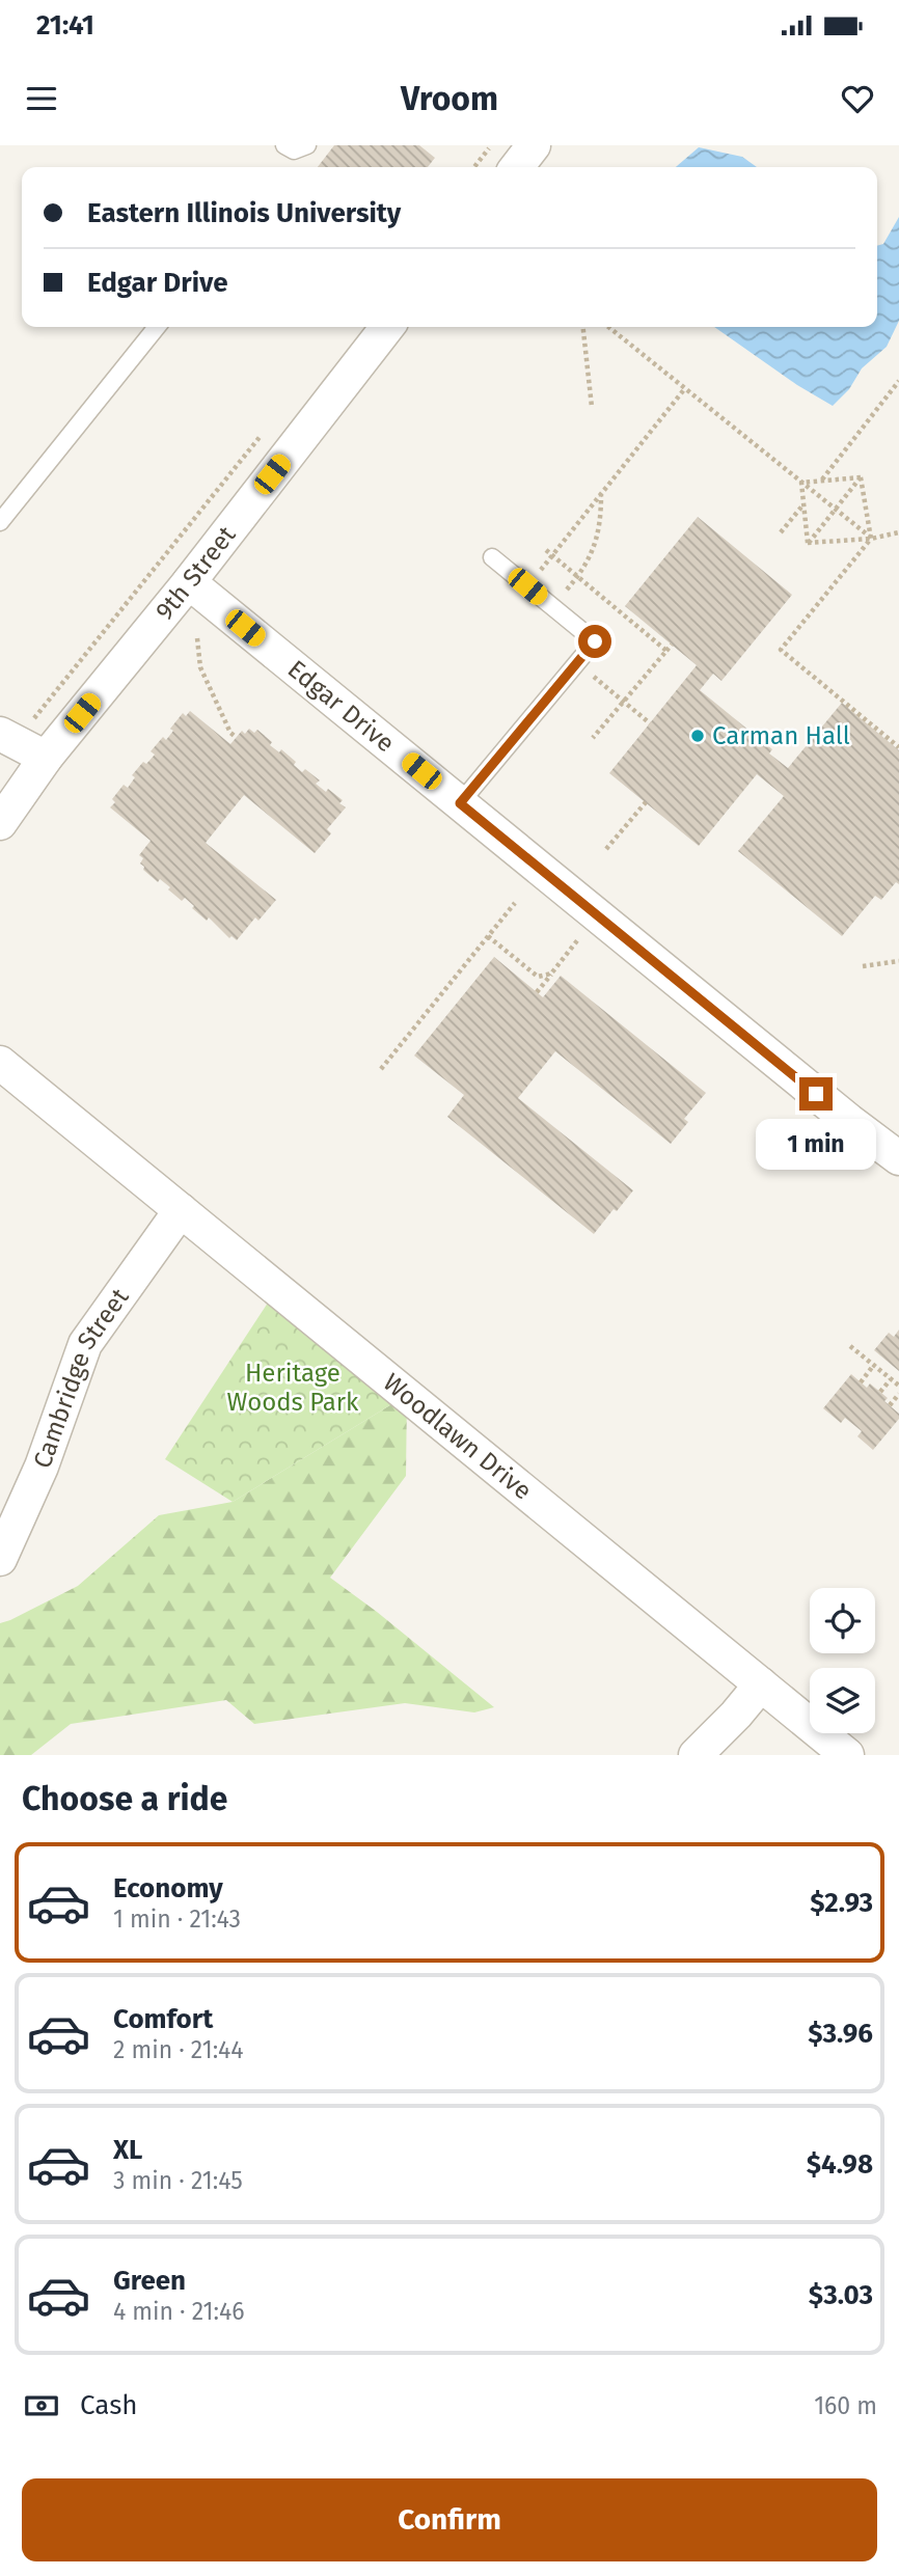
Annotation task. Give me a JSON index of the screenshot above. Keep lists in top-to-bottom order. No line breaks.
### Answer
{"streets":{"street":["9th Street","Edgar Drive","Cambridge Street","Woodlawn Drive"]},"crossings":[["9th Street","Edgar Drive"],["Cambridge Street","Woodlawn Drive"]],"parks":["Heritage Woods Park"],"places":["Carman Hall"],"page":{"status":"21:41","header":"Vroom","banner":["Eastern Illinois University","Edgar Drive"],"bubble":"1 min","heading":"Choose a ride","list":[{"name":"Economy","note":"1 min · 21:43","value":"$2.93"},{"name":"Comfort","note":"2 min · 21:44","value":"$3.96"},{"name":"XL","note":"3 min · 21:45","value":"$4.98"},{"name":"Green","note":"4 min · 21:46","value":"$3.03"}],"pay":["Cash","160 m"],"buttons":"Confirm"}}
